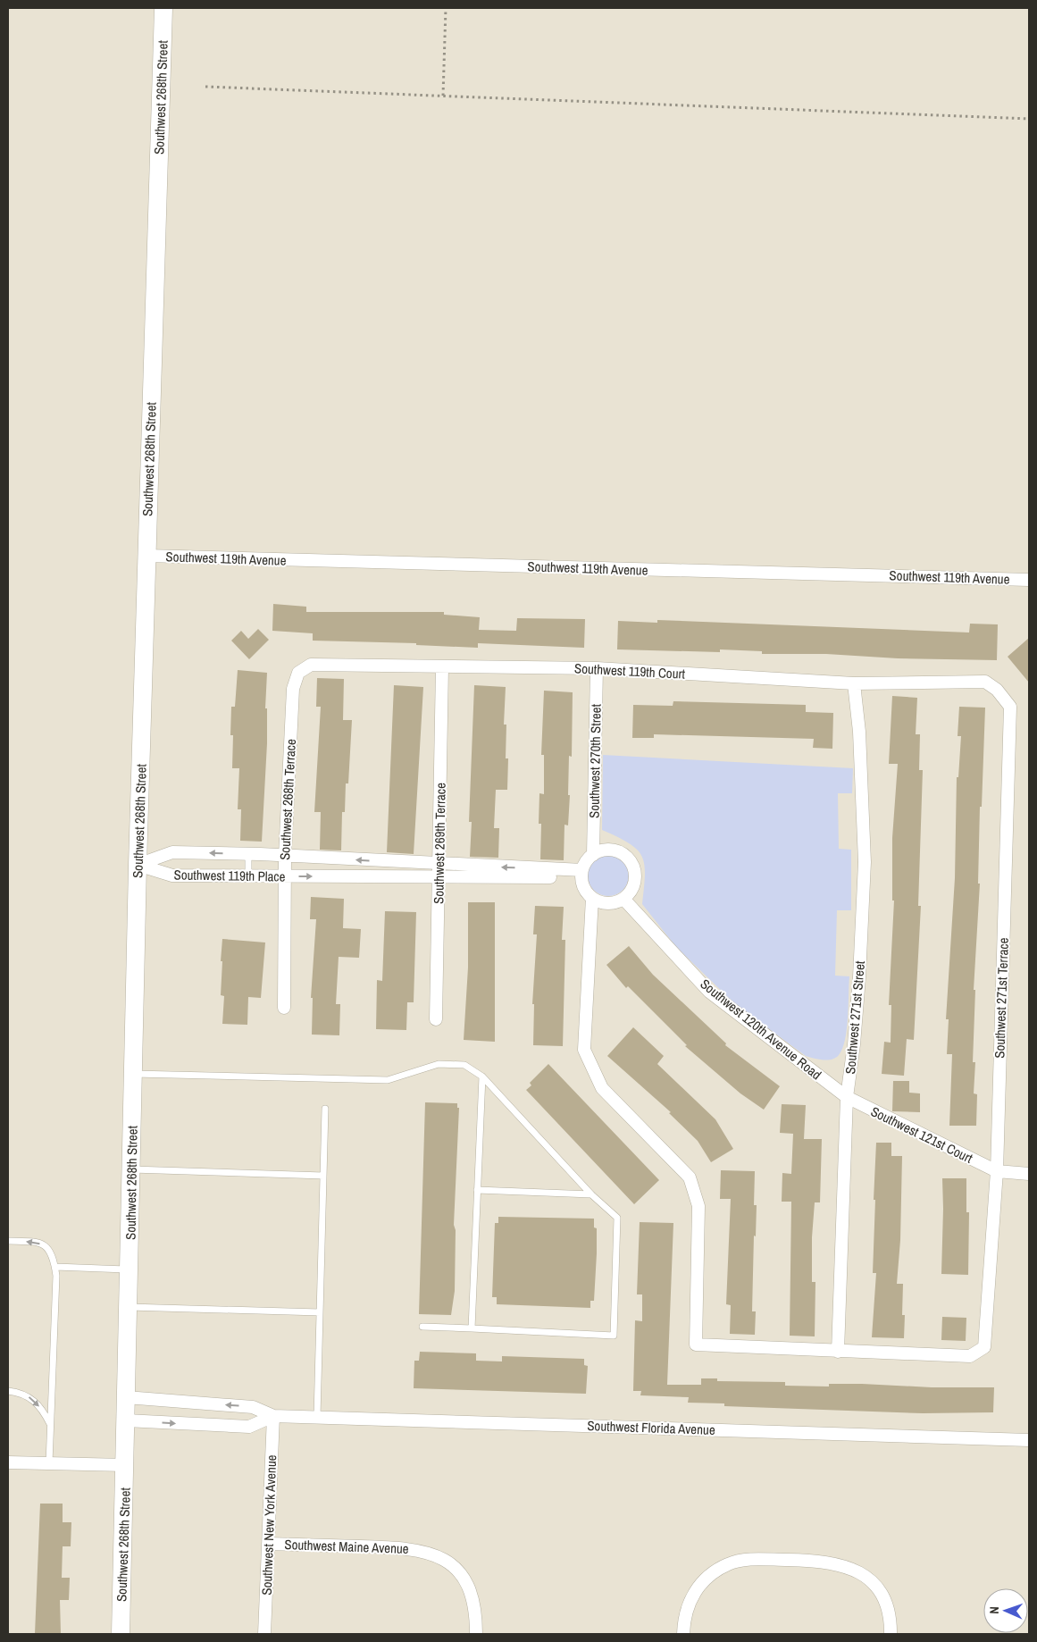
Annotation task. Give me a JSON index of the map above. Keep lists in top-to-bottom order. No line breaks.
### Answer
{"streets":{"main road":["Southwest 268th Street"],"street":["Southwest 119th Avenue","Southwest 119th Court","Southwest 270th Street","Southwest 268th Terrace","Southwest 269th Terrace","Southwest 119th Place","Southwest 271st Terrace","Southwest 271st Street","Southwest 120th Avenue Road","Southwest 121st Court","Southwest Florida Avenue","Southwest New York Avenue","Southwest Maine Avenue"]},"crossings":[["Southwest 268th Street","Southwest 119th Avenue"],["Southwest 268th Street","Southwest 119th Place"],["Southwest 268th Street","Southwest Florida Avenue"],["Southwest 119th Court","Southwest 270th Street"],["Southwest 119th Court","Southwest 268th Terrace"],["Southwest 119th Court","Southwest 269th Terrace"],["Southwest 119th Court","Southwest 271st Terrace"],["Southwest 119th Court","Southwest 271st Street"],["Southwest 270th Street","Southwest 119th Place"],["Southwest 270th Street","Southwest 120th Avenue Road"],["Southwest 268th Terrace","Southwest 119th Place"],["Southwest 269th Terrace","Southwest 119th Place"],["Southwest 119th Place","Southwest 120th Avenue Road"],["Southwest 271st Terrace","Southwest 271st Street"],["Southwest 271st Terrace","Southwest 121st Court"],["Southwest 271st Street","Southwest 120th Avenue Road"],["Southwest 271st Street","Southwest 121st Court"],["Southwest 120th Avenue Road","Southwest 121st Court"],["Southwest Florida Avenue","Southwest New York Avenue"],["Southwest New York Avenue","Southwest Maine Avenue"]],"north":"left"}
